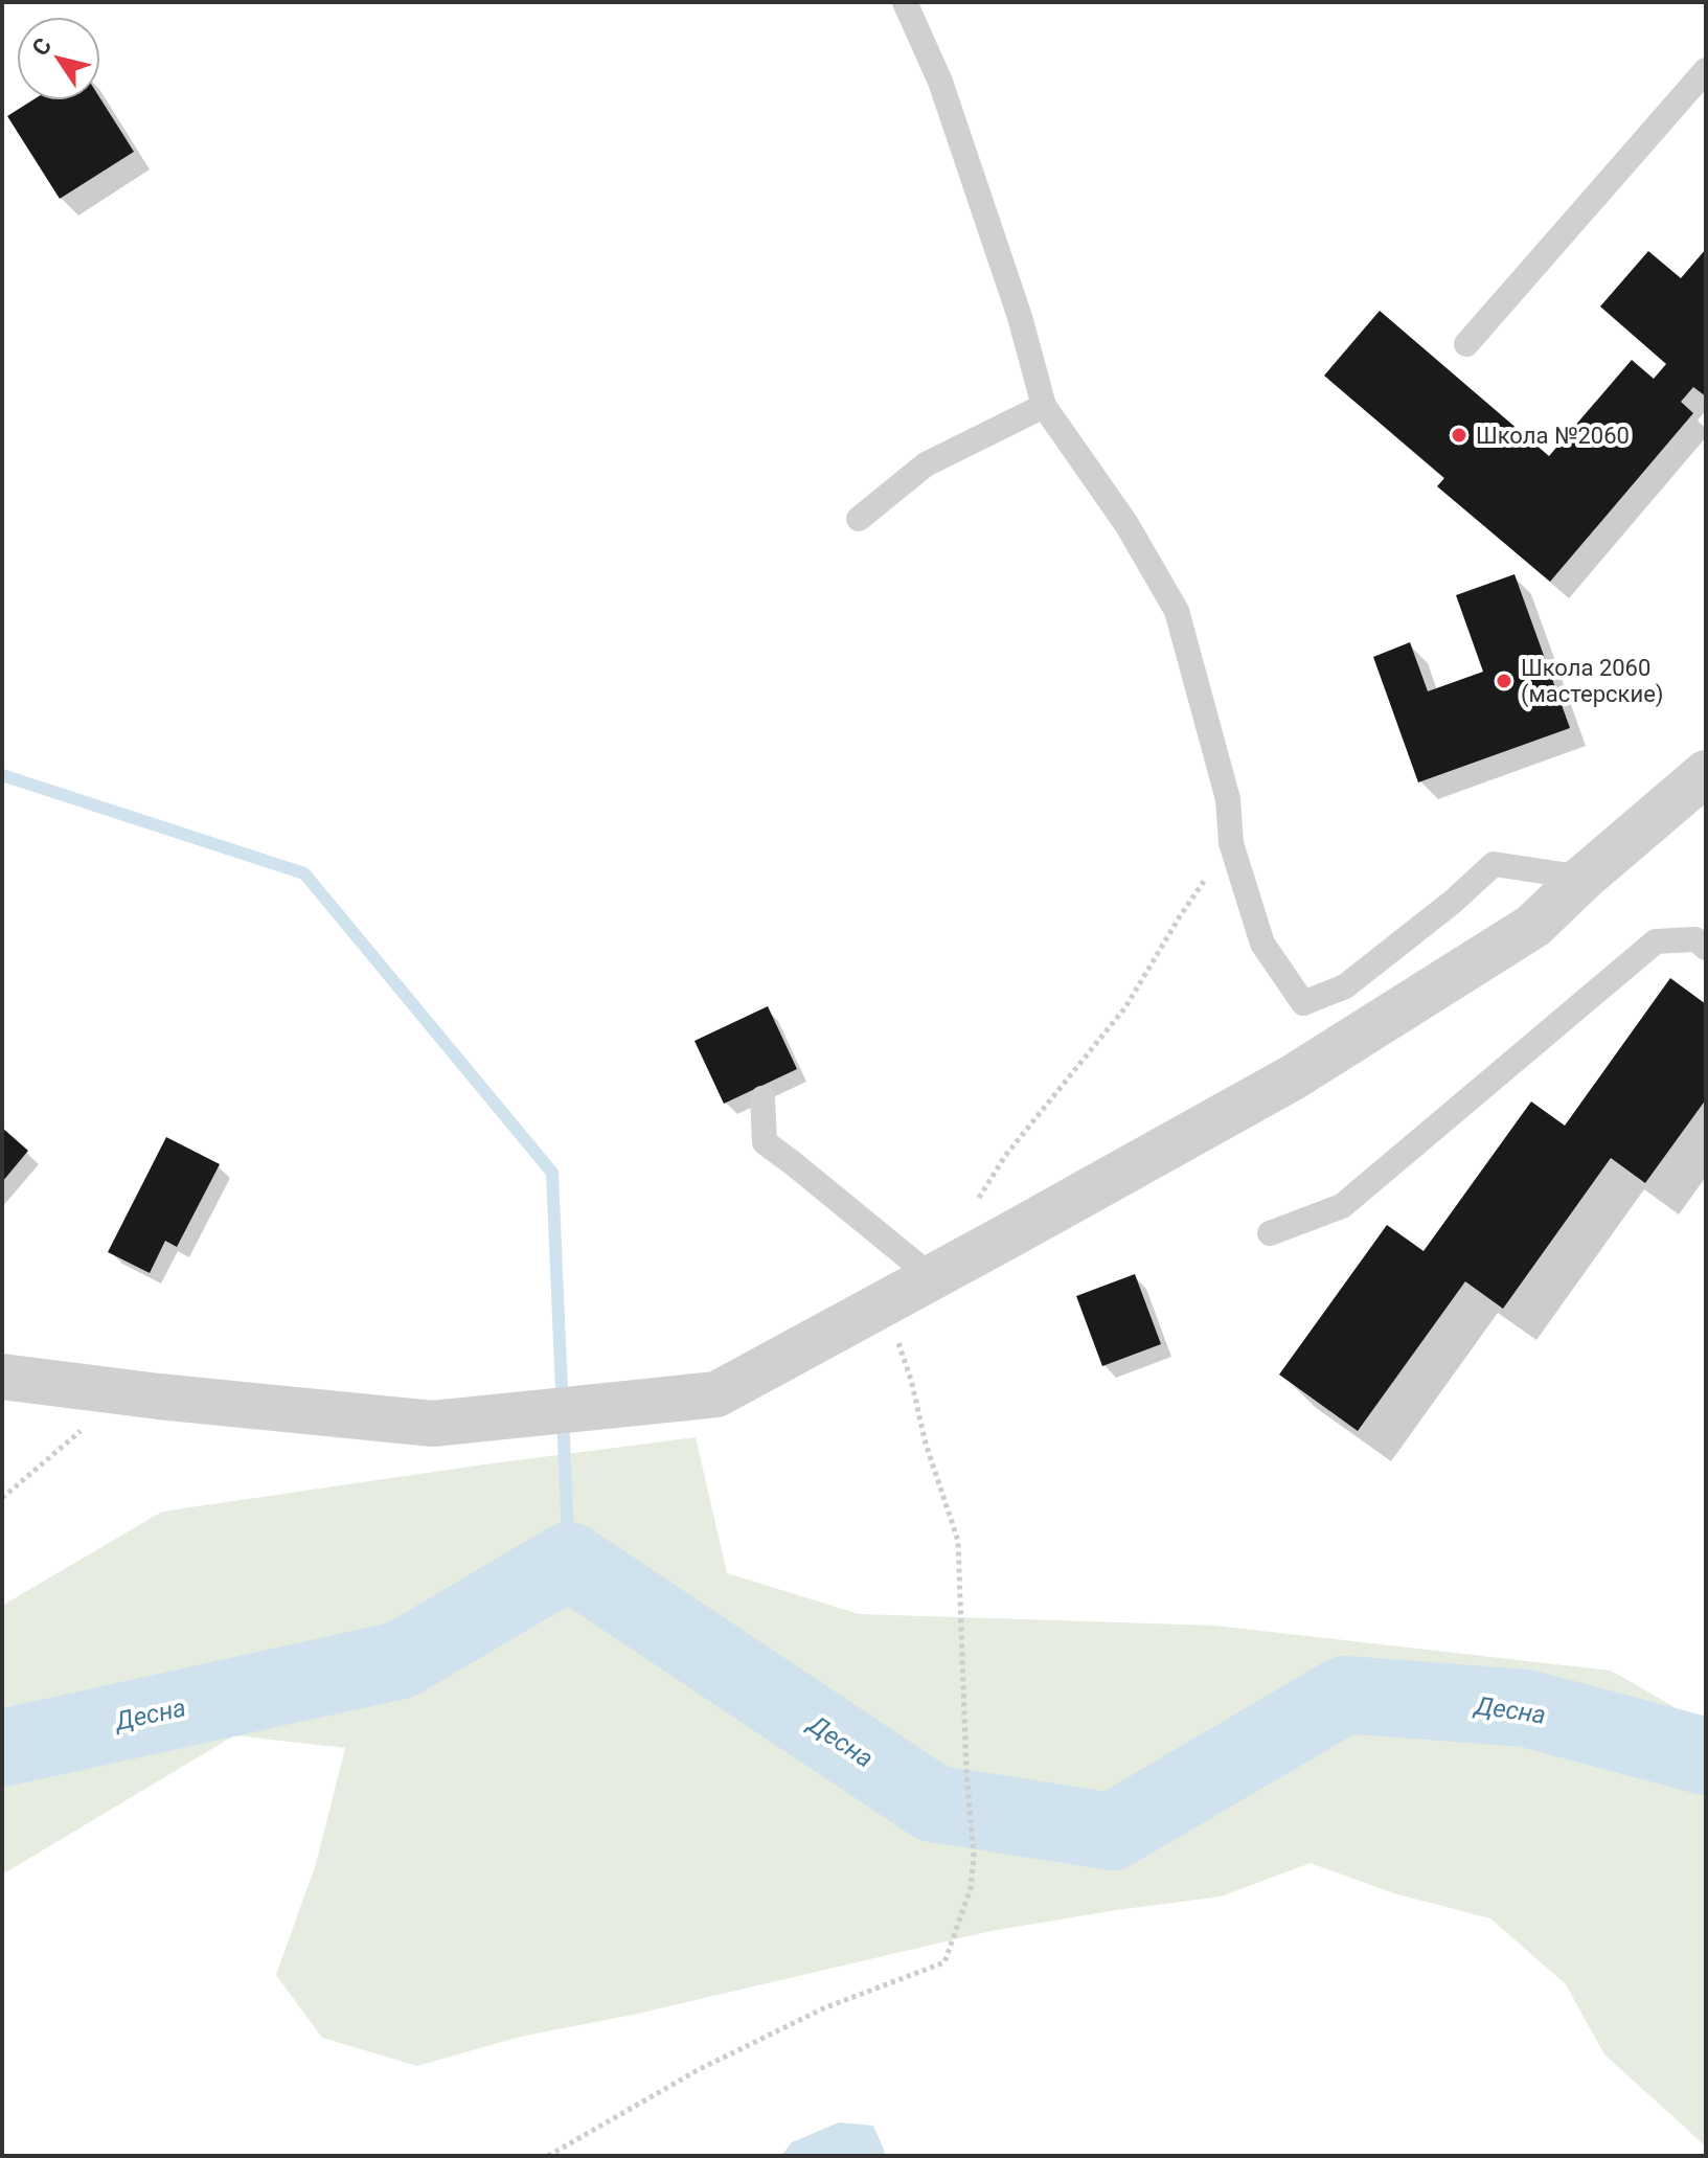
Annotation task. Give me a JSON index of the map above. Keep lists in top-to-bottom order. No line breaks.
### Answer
{"water":["Десна"],"places":["Школа №2060","Школа 2060 (мастерские)"],"north":"top left"}
